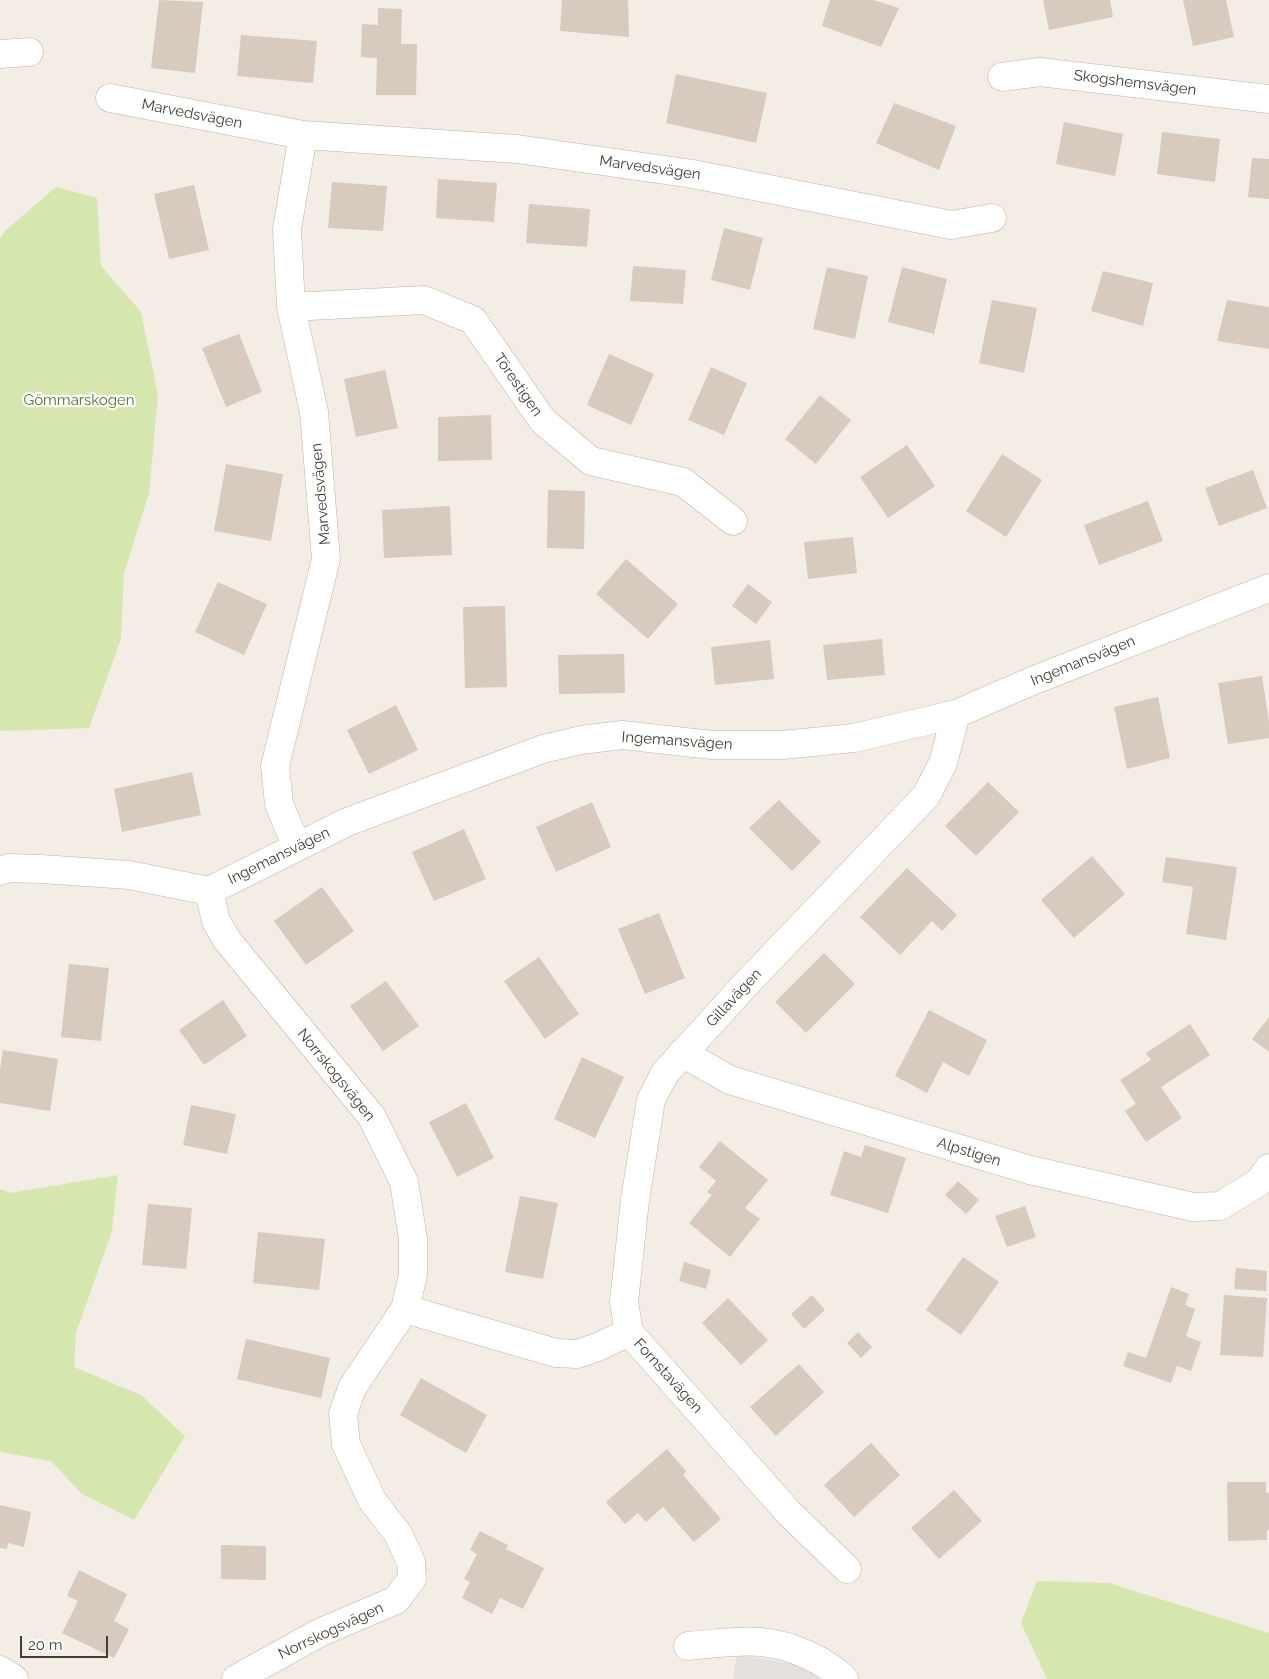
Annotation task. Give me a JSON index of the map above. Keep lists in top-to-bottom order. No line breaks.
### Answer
{"streets":{"street":["Skogshemsvägen","Marvedsvägen","Törestigen","Ingemansvägen","Gillavägen","Norrskogsvägen","Alpstigen","Fornstavägen"]},"crossings":[["Marvedsvägen","Törestigen"],["Marvedsvägen","Ingemansvägen"],["Ingemansvägen","Gillavägen"],["Ingemansvägen","Norrskogsvägen"],["Gillavägen","Alpstigen"],["Gillavägen","Fornstavägen"],["Norrskogsvägen","Fornstavägen"]],"parks":["Gömmarskogen"],"scale_bar":"20 m"}
